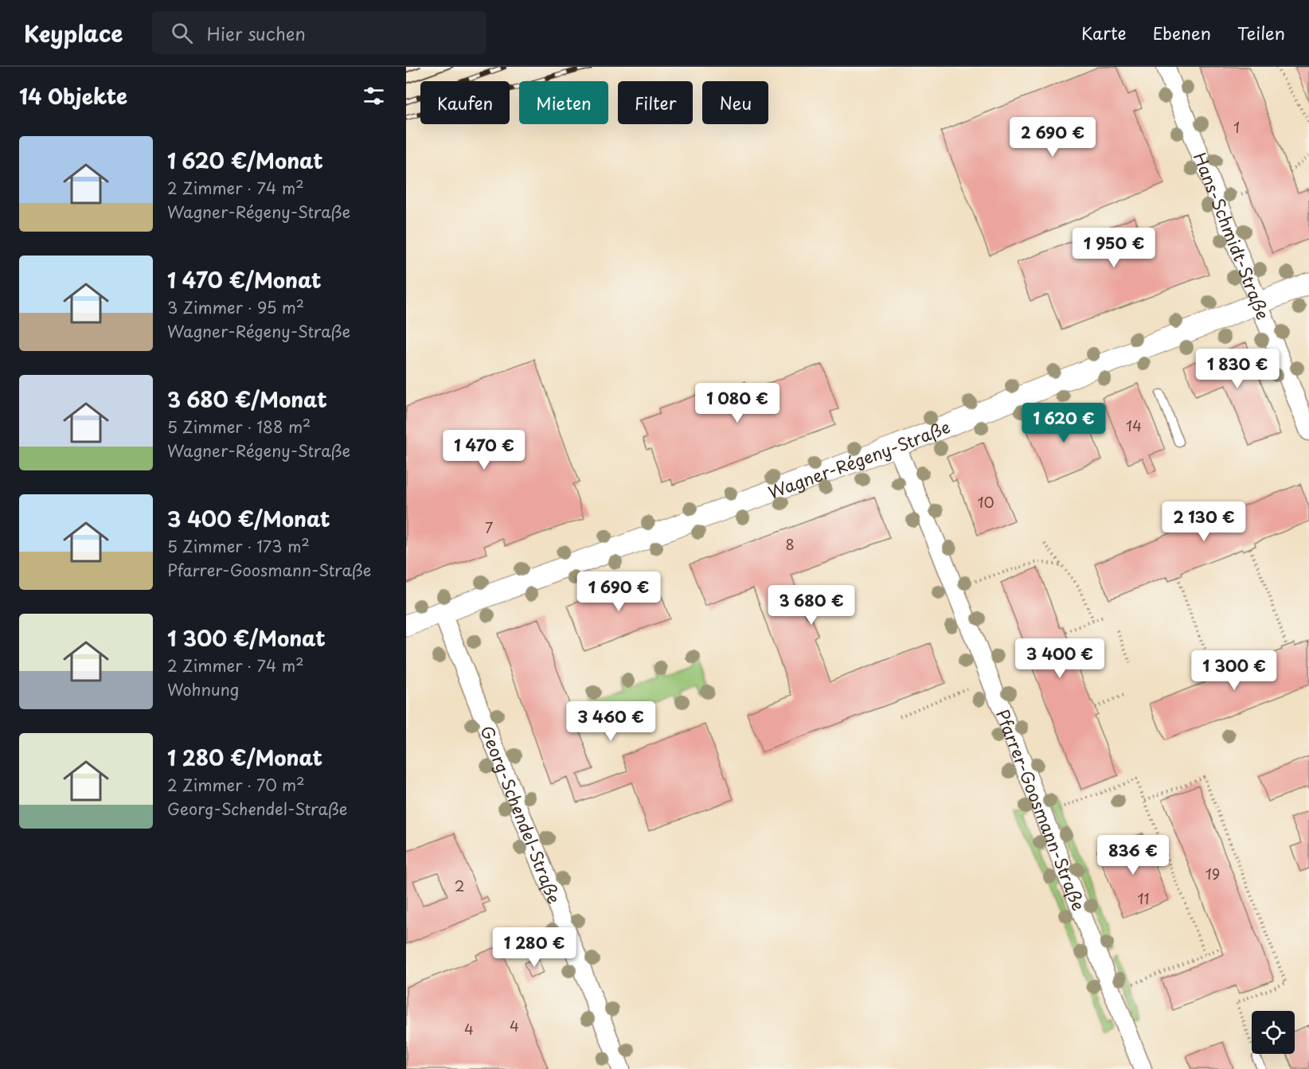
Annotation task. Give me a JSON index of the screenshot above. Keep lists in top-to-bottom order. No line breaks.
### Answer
{"streets":{"street":["Hans-Schmidt-Straße","Wagner-Régeny-Straße","Pfarrer-Goosmann-Straße","Georg-Schendel-Straße"]},"crossings":[["Hans-Schmidt-Straße","Wagner-Régeny-Straße"],["Wagner-Régeny-Straße","Pfarrer-Goosmann-Straße"],["Wagner-Régeny-Straße","Georg-Schendel-Straße"]],"house_numbers":["1","14","10","7","8","19","2","11","4","4"],"page":{"header":"Keyplace","search":"Hier suchen","nav":["Karte","Ebenen","Teilen"],"heading":"14 Objekte","chip":["Kaufen","Mieten","Filter","Neu"],"price":["2 690 €","1 950 €","1 830 €","1 080 €","1 620 €","1 470 €","2 130 €","1 690 €","3 680 €","3 400 €","1 300 €","3 460 €","836 €","1 280 €"],"list":[{"name":"1 620 €/Monat","note":"2 Zimmer · 74 m² · Wagner-Régeny-Straße"},{"name":"1 470 €/Monat","note":"3 Zimmer · 95 m² · Wagner-Régeny-Straße"},{"name":"3 680 €/Monat","note":"5 Zimmer · 188 m² · Wagner-Régeny-Straße"},{"name":"3 400 €/Monat","note":"5 Zimmer · 173 m² · Pfarrer-Goosmann-Straße"},{"name":"1 300 €/Monat","note":"2 Zimmer · 74 m² · Wohnung"},{"name":"1 280 €/Monat","note":"2 Zimmer · 70 m² · Georg-Schendel-Straße"}]}}
